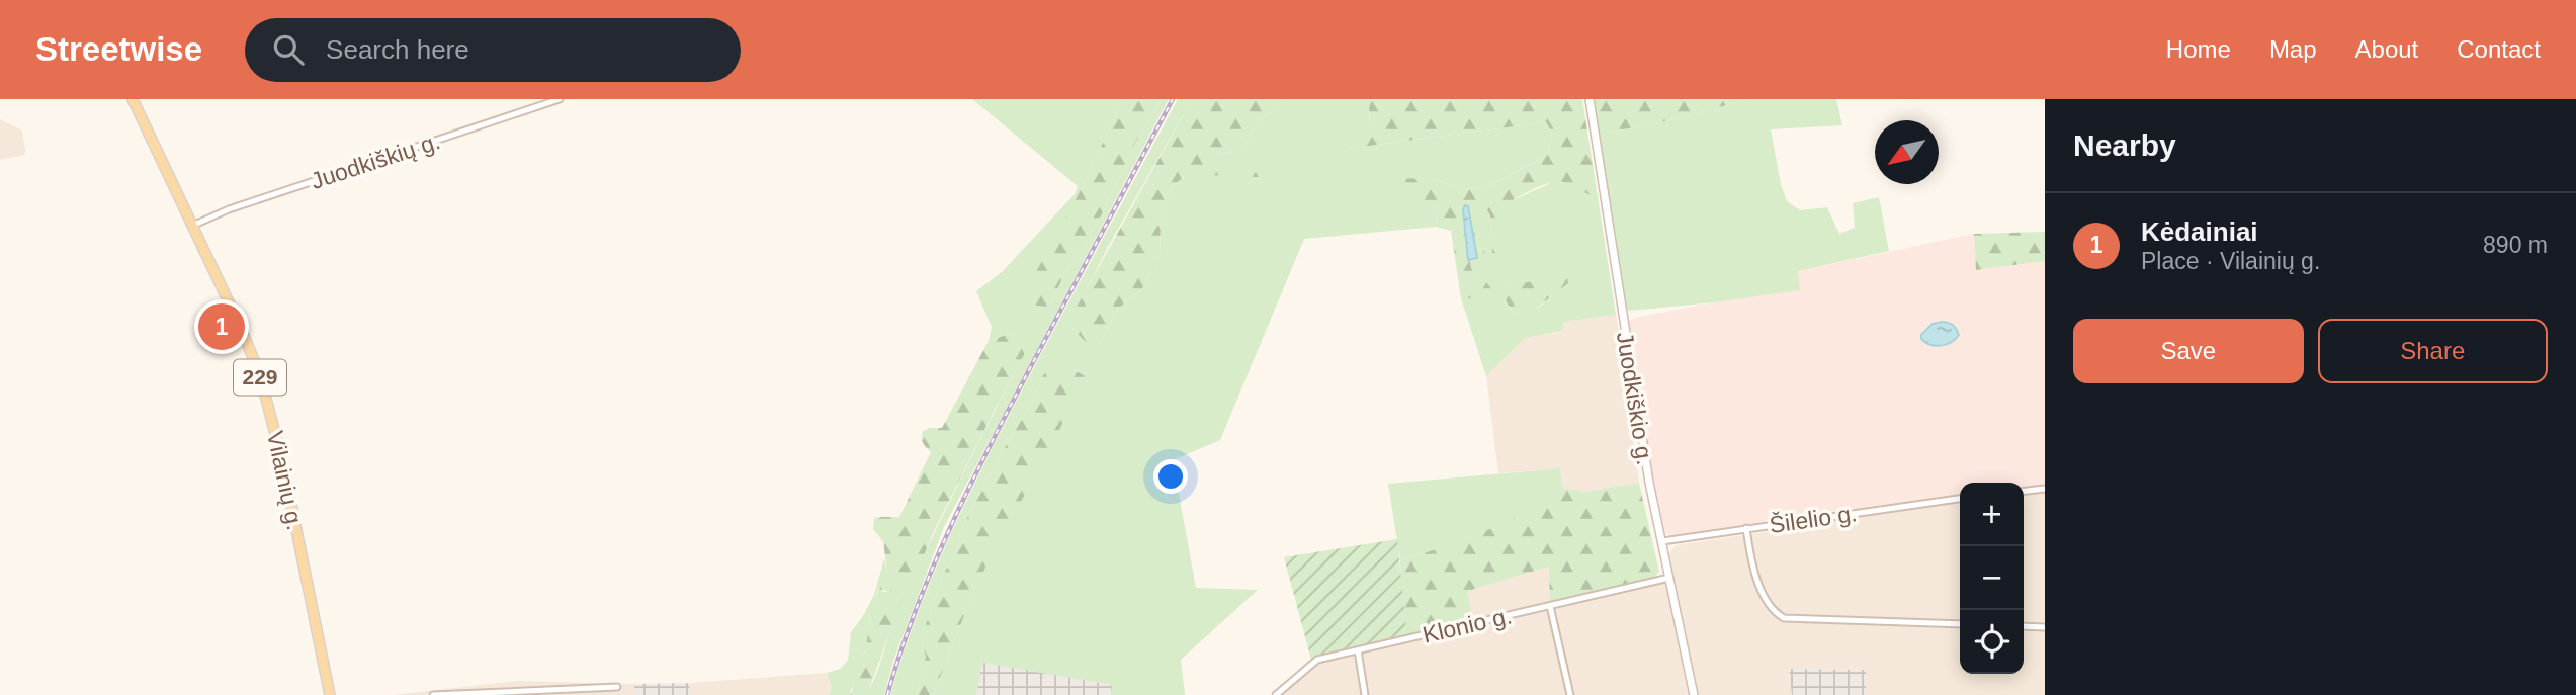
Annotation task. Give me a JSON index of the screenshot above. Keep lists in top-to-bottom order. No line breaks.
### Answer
{"streets":{"main road":["229","Vilainių g."],"street":["Juodkiškių g.","Juodkiškio g.","Šilelio g.","Klonio g."]},"crossings":[["Juodkiškių g.","Vilainių g."],["Juodkiškio g.","Šilelio g."],["Juodkiškio g.","Klonio g."]],"north":"bottom left","page":{"header":"Streetwise","search":"Search here","nav":["Home","Map","About","Contact"],"heading":"Nearby","list":[{"mark":"1","name":"Kėdainiai","note":"Place · Vilainių g.","value":"890 m"}],"buttons":["Save","Share"],"pins":"1","map_buttons":["+","−"]}}
